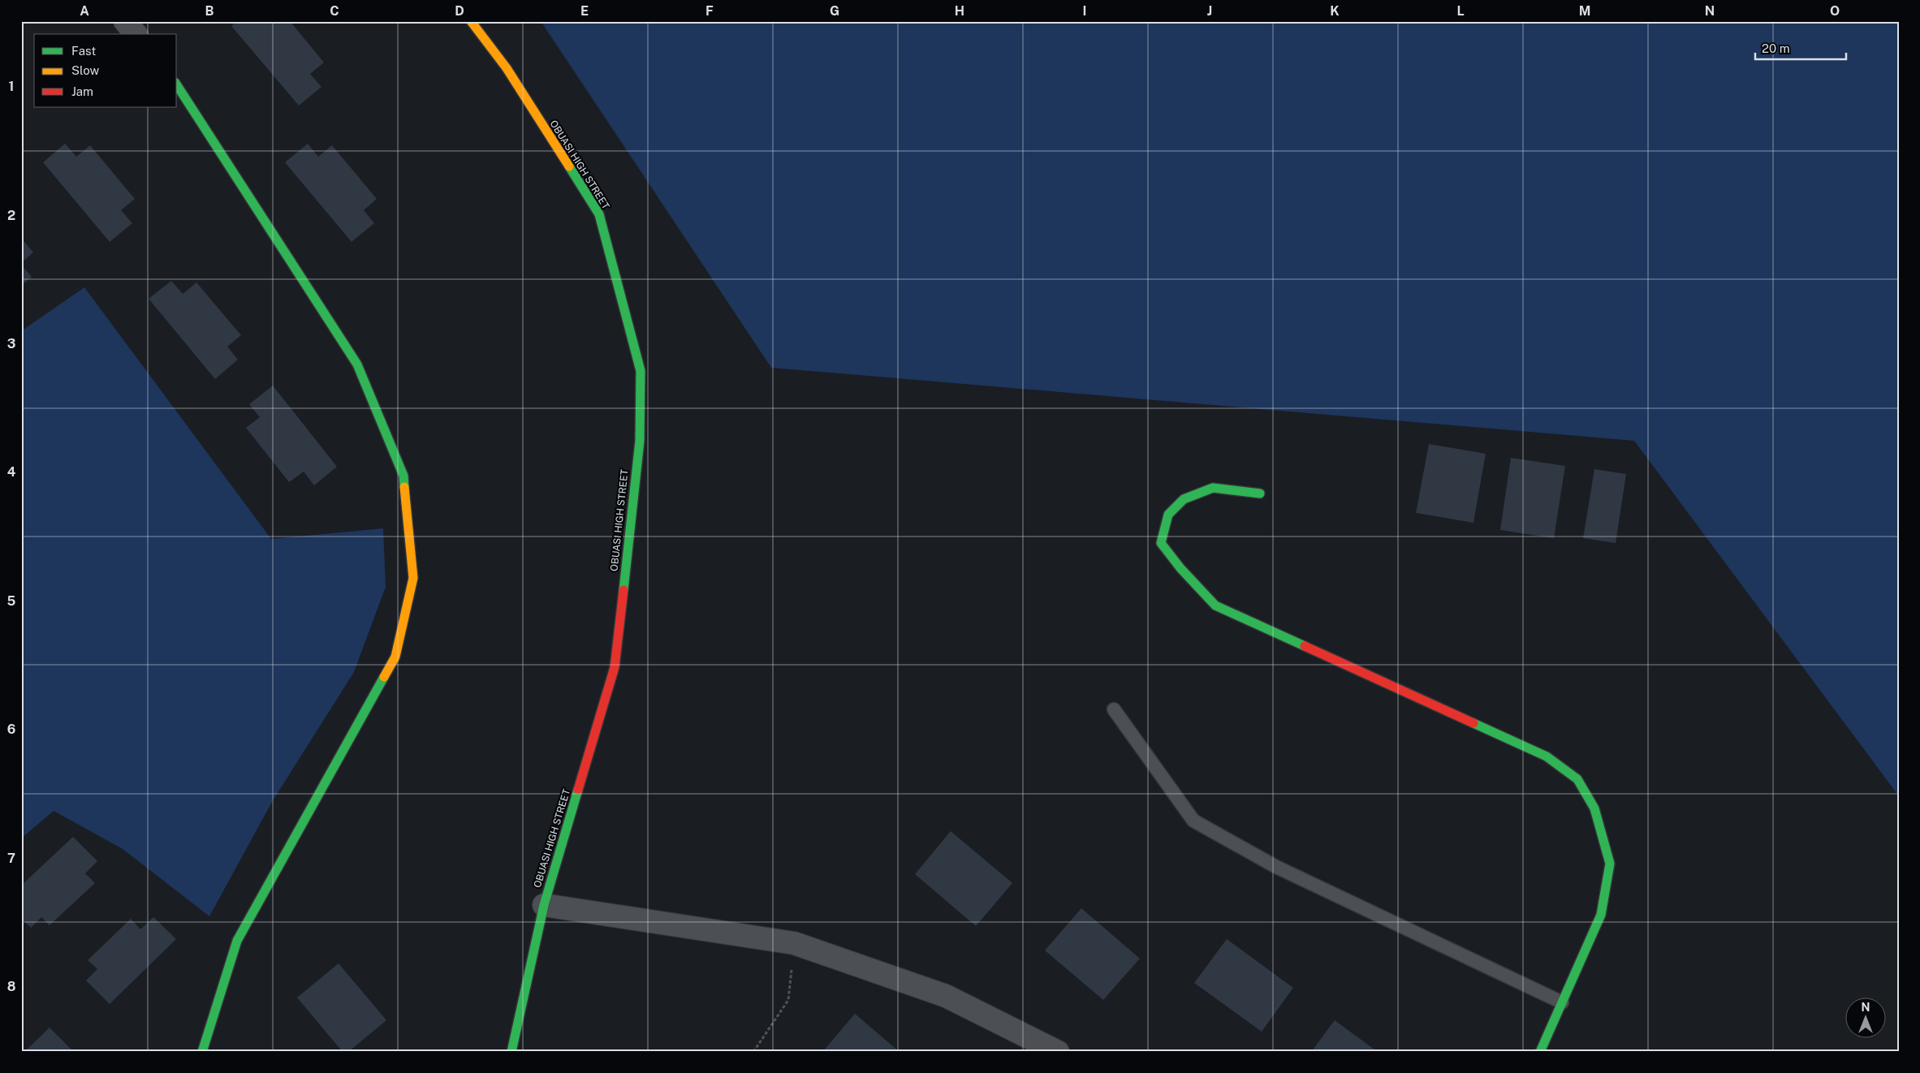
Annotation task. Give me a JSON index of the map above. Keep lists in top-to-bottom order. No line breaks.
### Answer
{"streets":{"street":["OBUASI HIGH STREET"]},"legend":["Fast","Slow","Jam"],"scale_bar":"20 m","north":"top","grid":{"columns":["A","B","C","D","E","F","G","H","I","J","K","L","M","N","O"],"rows":["1","2","3","4","5","6","7","8"]}}
